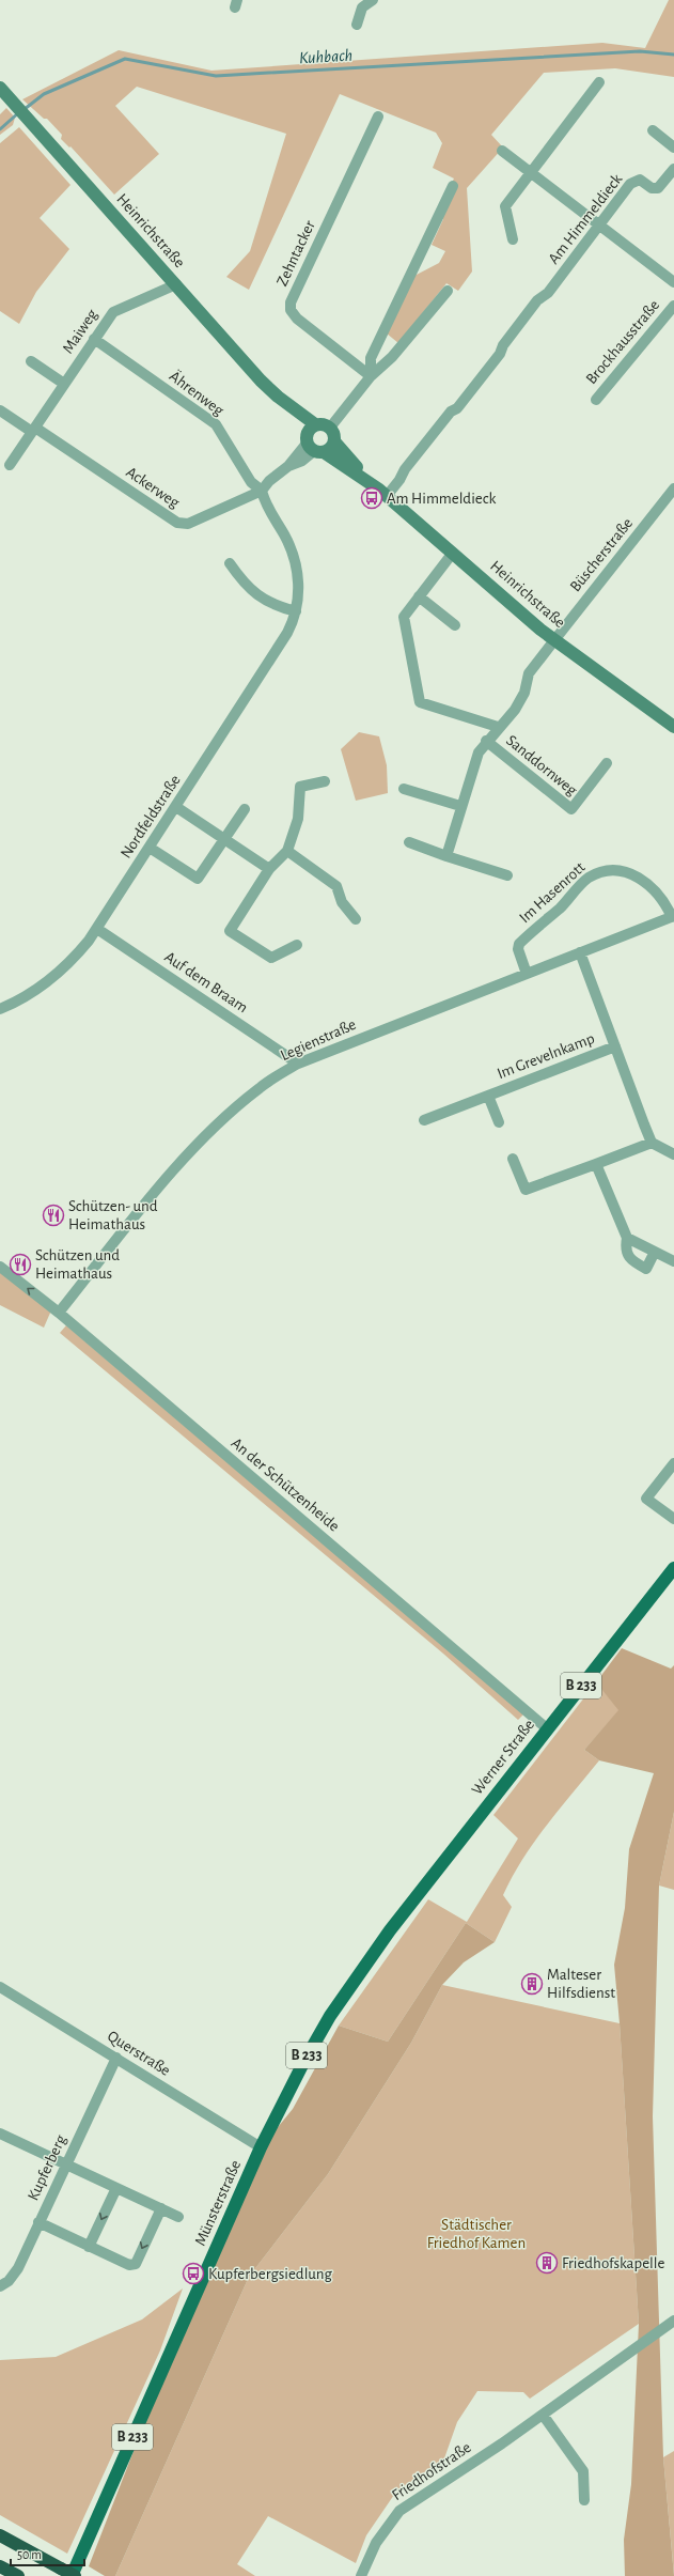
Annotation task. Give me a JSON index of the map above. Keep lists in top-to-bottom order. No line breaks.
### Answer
{"streets":{"main road":["B 233","Werner Straße","Münsterstraße"],"street":["Am Himmeldieck","Heinrichstraße","Zehntacker","Maiweg","Brockhausstraße","Ährenweg","Ackerweg","Büscherstraße","Sanddornweg","Nordfeldstraße","Im Hasenrott","Auf dem Braam","Legienstraße","Im Grevelnkamp","An der Schützenheide","Querstraße","Kupferberg","Friedhofstraße"]},"crossings":[["Am Himmeldieck","Heinrichstraße"],["Heinrichstraße","Maiweg"],["Heinrichstraße","Büscherstraße"],["Heinrichstraße","Sanddornweg"],["Maiweg","Ährenweg"],["Maiweg","Ackerweg"],["Ährenweg","Ackerweg"],["Ährenweg","Nordfeldstraße"],["Ackerweg","Nordfeldstraße"],["Büscherstraße","Sanddornweg"],["Nordfeldstraße","Auf dem Braam"],["Im Hasenrott","Legienstraße"],["Auf dem Braam","Legienstraße"],["Legienstraße","Im Grevelnkamp"],["Legienstraße","An der Schützenheide"],["An der Schützenheide","Werner Straße"],["Werner Straße","Münsterstraße"],["Querstraße","Kupferberg"],["Querstraße","Münsterstraße"]],"water":["Kuhbach"],"parks":["Städtischer Friedhof Kamen"],"places":{"bus stop":["Am Himmeldieck","Kupferbergsiedlung"],"restaurant":["Schützen- und Heimathaus","Schützen und Heimathaus"],"building":["Malteser Hilfsdienst","Friedhofskapelle"]},"scale_bar":"50 m"}
